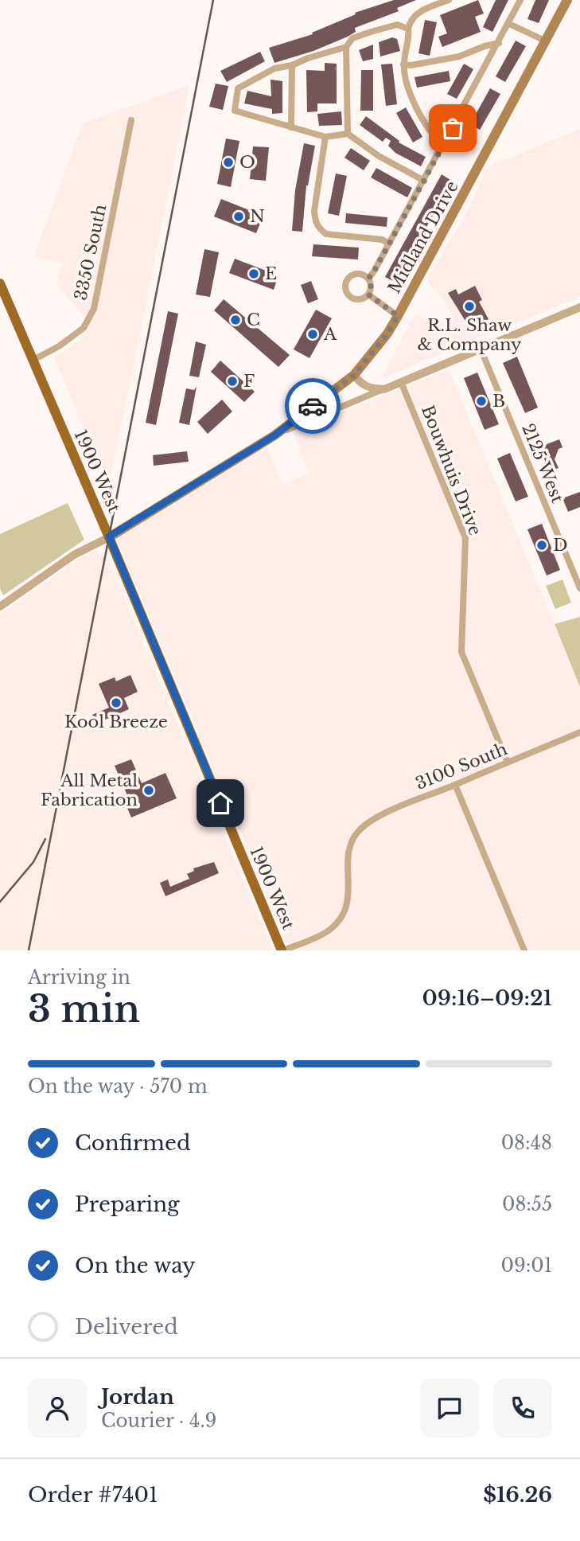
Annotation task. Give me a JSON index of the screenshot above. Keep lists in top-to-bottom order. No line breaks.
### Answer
{"streets":{"main road":["Midland Drive","1900 West"],"street":["3350 South","2125 West","Bouwhuis Drive","3100 South"]},"crossings":[["Midland Drive","1900 West"],["3350 South","1900 West"],["Bouwhuis Drive","3100 South"],["1900 West","3100 South"]],"places":["O","N","E","R.L. Shaw & Company","C","A","F","B","D","Kool Breeze","All Metal Fabrication"],"page":{"heading":["3 min","Arriving in","09:16–09:21"],"panel":["Jordan","Courier · 4.9","Order #7401","$16.26"],"bar":"On the way · 570 m","list":[["Confirmed","08:48"],["Preparing","08:55"],["On the way","09:01"],"Delivered"]}}
